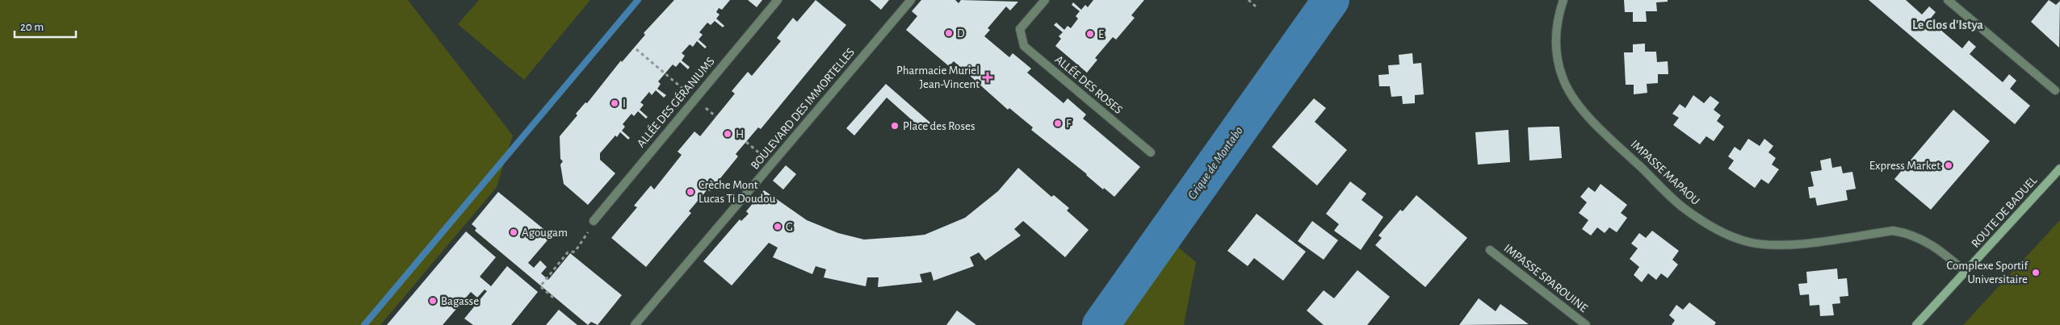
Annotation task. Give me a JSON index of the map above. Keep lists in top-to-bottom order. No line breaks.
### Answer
{"streets":{"main road":["ROUTE DE BADUEL"],"street":["ALLÉE DES ROSES","ALLÉE DES GÉRANIUMS","BOULEVARD DES IMMORTELLES","IMPASSE MAPAOU","IMPASSE SPAROUINE"]},"crossings":[["IMPASSE MAPAOU","ROUTE DE BADUEL"]],"districts":["Le Clos d'Istya"],"water":["Crique de Montabo"],"places":{"other":["D","E","I","F","Place des Roses","H","Express Market","Crèche Mont Lucas Ti Doudou","G","Agougam","Complexe Sportif Universitaire","Bagasse"],"health":["Pharmacie Muriel Jean-Vincent"]},"scale_bar":"20 m"}
